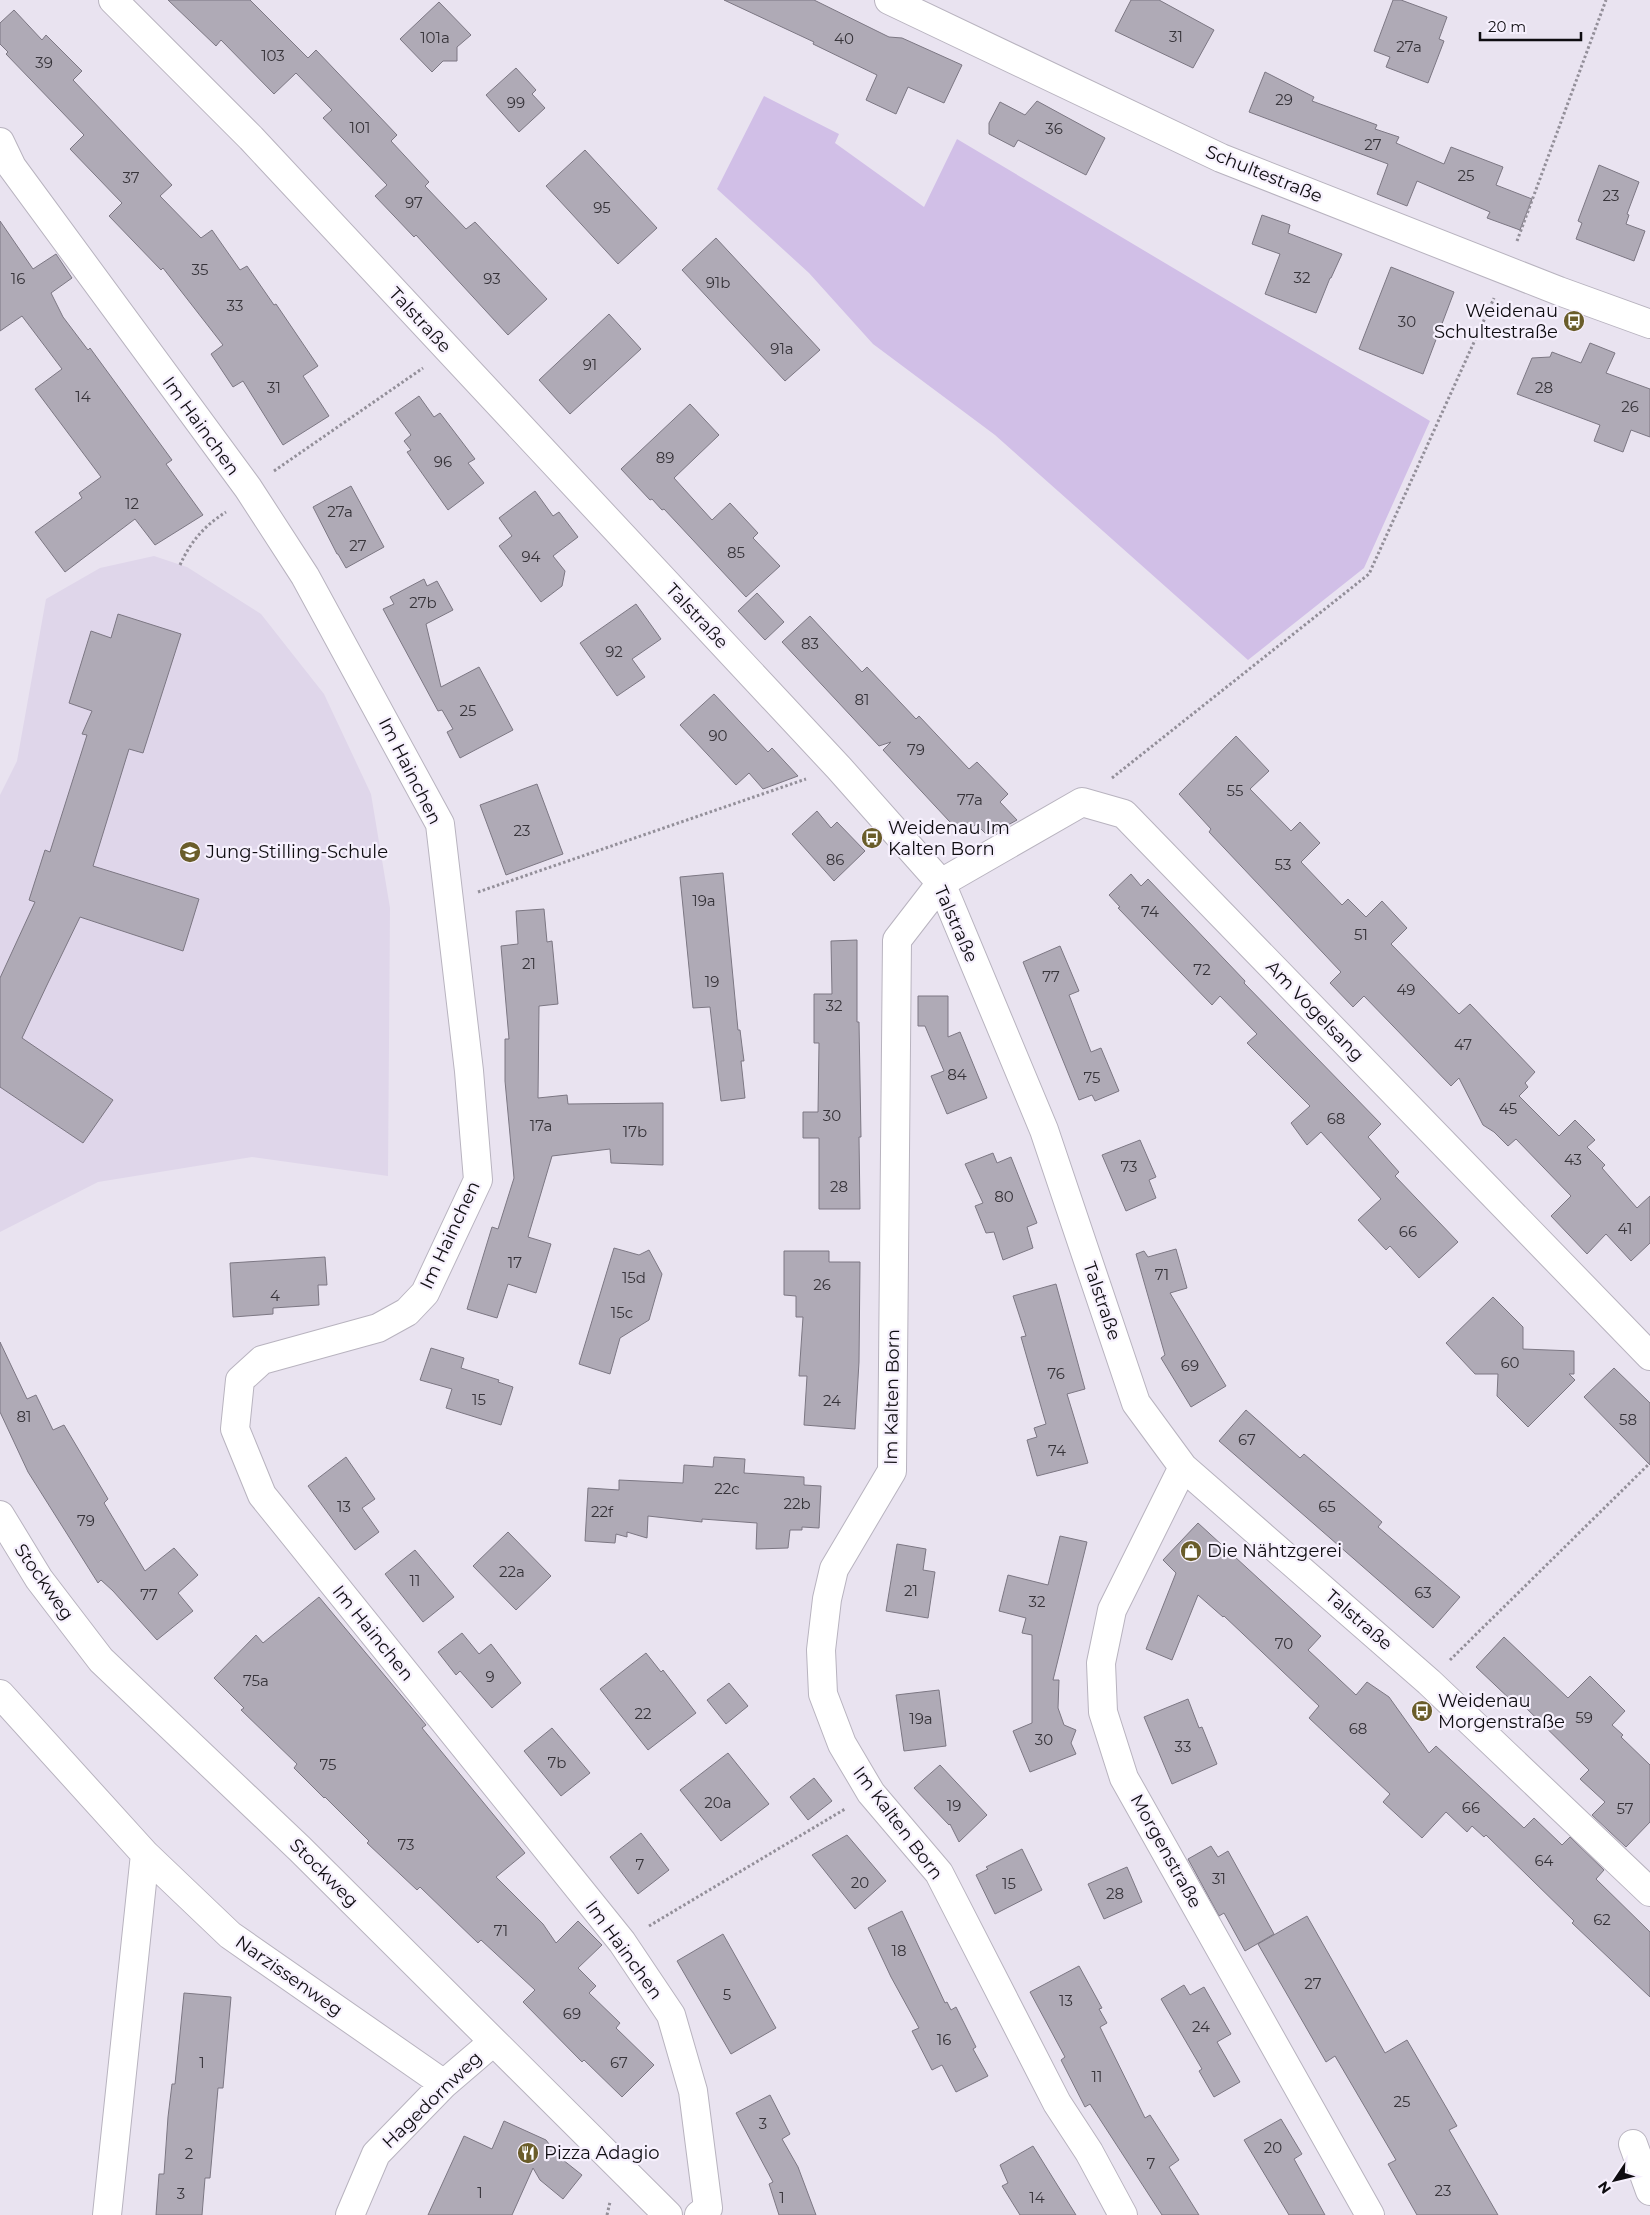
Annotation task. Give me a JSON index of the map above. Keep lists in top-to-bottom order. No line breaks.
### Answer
{"streets":{"street":["Schultestraße","Talstraße","Im Hainchen","Am Vogelsang","Im Kalten Born","Stockweg","Morgenstraße","Narzissenweg","Hagedornweg"]},"crossings":[["Talstraße","Im Kalten Born"],["Talstraße","Morgenstraße"],["Stockweg","Hagedornweg"],["Narzissenweg","Hagedornweg"]],"places":{"bus stop":["Weidenau Schultestraße","Weidenau Im Kalten Born","Weidenau Morgenstraße"],"school or university":["Jung-Stilling-Schule"],"shop":["Die Nähtzgerei"],"restaurant":["Pizza Adagio"]},"house_numbers":["31","101a","40","27a","103","39","29","99","101","36","27","25","37","23","97","95","35","32","16","93","91b","33","30","91a","91","31","28","14","26","89","96","12","27a","27","85","94","27b","83","92","81","25","90","79","55","77a","23","86","53","19a","74","51","21","72","77","19","49","32","47","84","75","45","30","68","17a","17b","43","73","28","80","41","66","17","71","15d","26","4","15c","60","69","76","15","24","81","58","67","74","22c","22b","13","65","22f","79","22a","11","21","63","77","32","70","9","75a","22","59","19a","68","30","33","7b","75","20a","19","66","57","73","64","7","31","20","15","28","62","71","18","27","5","13","69","24","16","1","67","11","25","3","20","2","7","23","1","3","1","14"],"scale_bar":"20 m","north":"bottom left"}
